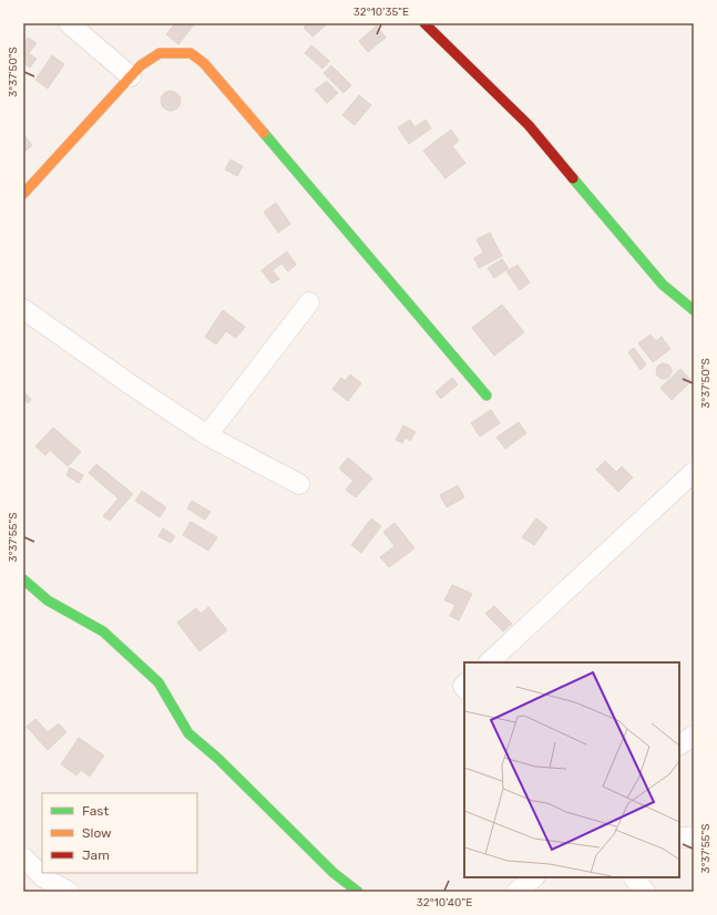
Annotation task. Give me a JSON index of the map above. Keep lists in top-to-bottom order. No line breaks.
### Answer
{"legend":["Fast","Slow","Jam"],"coordinates":["32°10'35\"E","3°37'50\"S","3°37'55\"S","32°10'40\"E"]}
